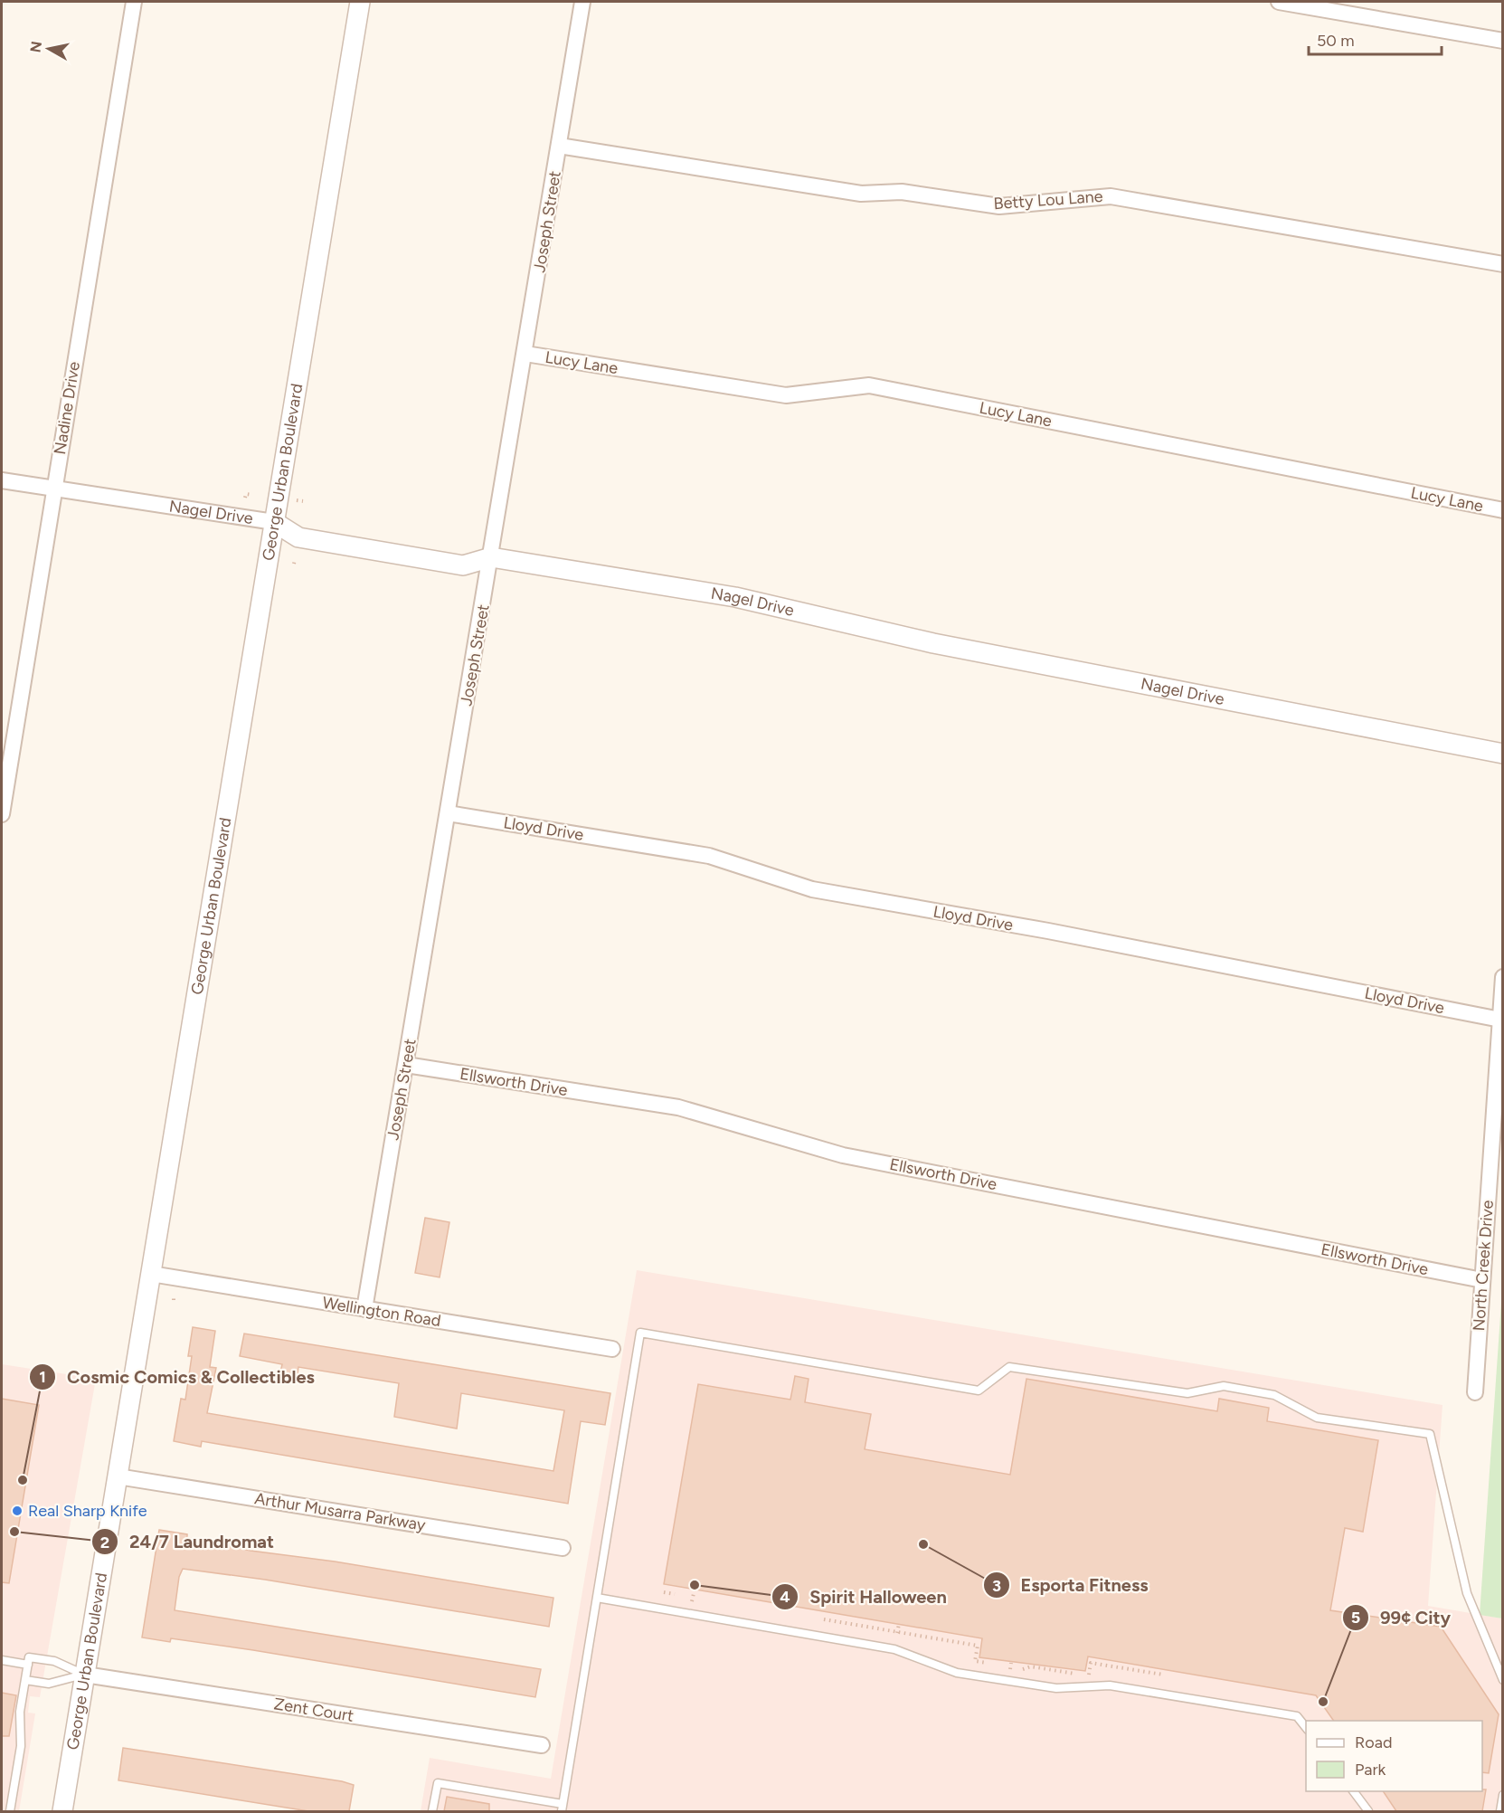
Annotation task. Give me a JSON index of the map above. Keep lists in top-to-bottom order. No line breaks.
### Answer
{"streets":{"street":["Betty Lou Lane","Joseph Street","Lucy Lane","Nadine Drive","George Urban Boulevard","Nagel Drive","Lloyd Drive","Ellsworth Drive","North Creek Drive","Wellington Road","Arthur Musarra Parkway","Zent Court"]},"crossings":[["Betty Lou Lane","Joseph Street"],["Joseph Street","Lucy Lane"],["Joseph Street","Nagel Drive"],["Joseph Street","Lloyd Drive"],["Joseph Street","Ellsworth Drive"],["Joseph Street","Wellington Road"],["Nadine Drive","Nagel Drive"],["George Urban Boulevard","Nagel Drive"],["George Urban Boulevard","Wellington Road"],["George Urban Boulevard","Arthur Musarra Parkway"],["George Urban Boulevard","Zent Court"],["Lloyd Drive","North Creek Drive"],["Ellsworth Drive","North Creek Drive"]],"places":["Cosmic Comics & Collectibles","Real Sharp Knife","24/7 Laundromat","Esporta Fitness","Spirit Halloween","99¢ City"],"legend":["Road","Park"],"scale_bar":"50 m","north":"left"}
